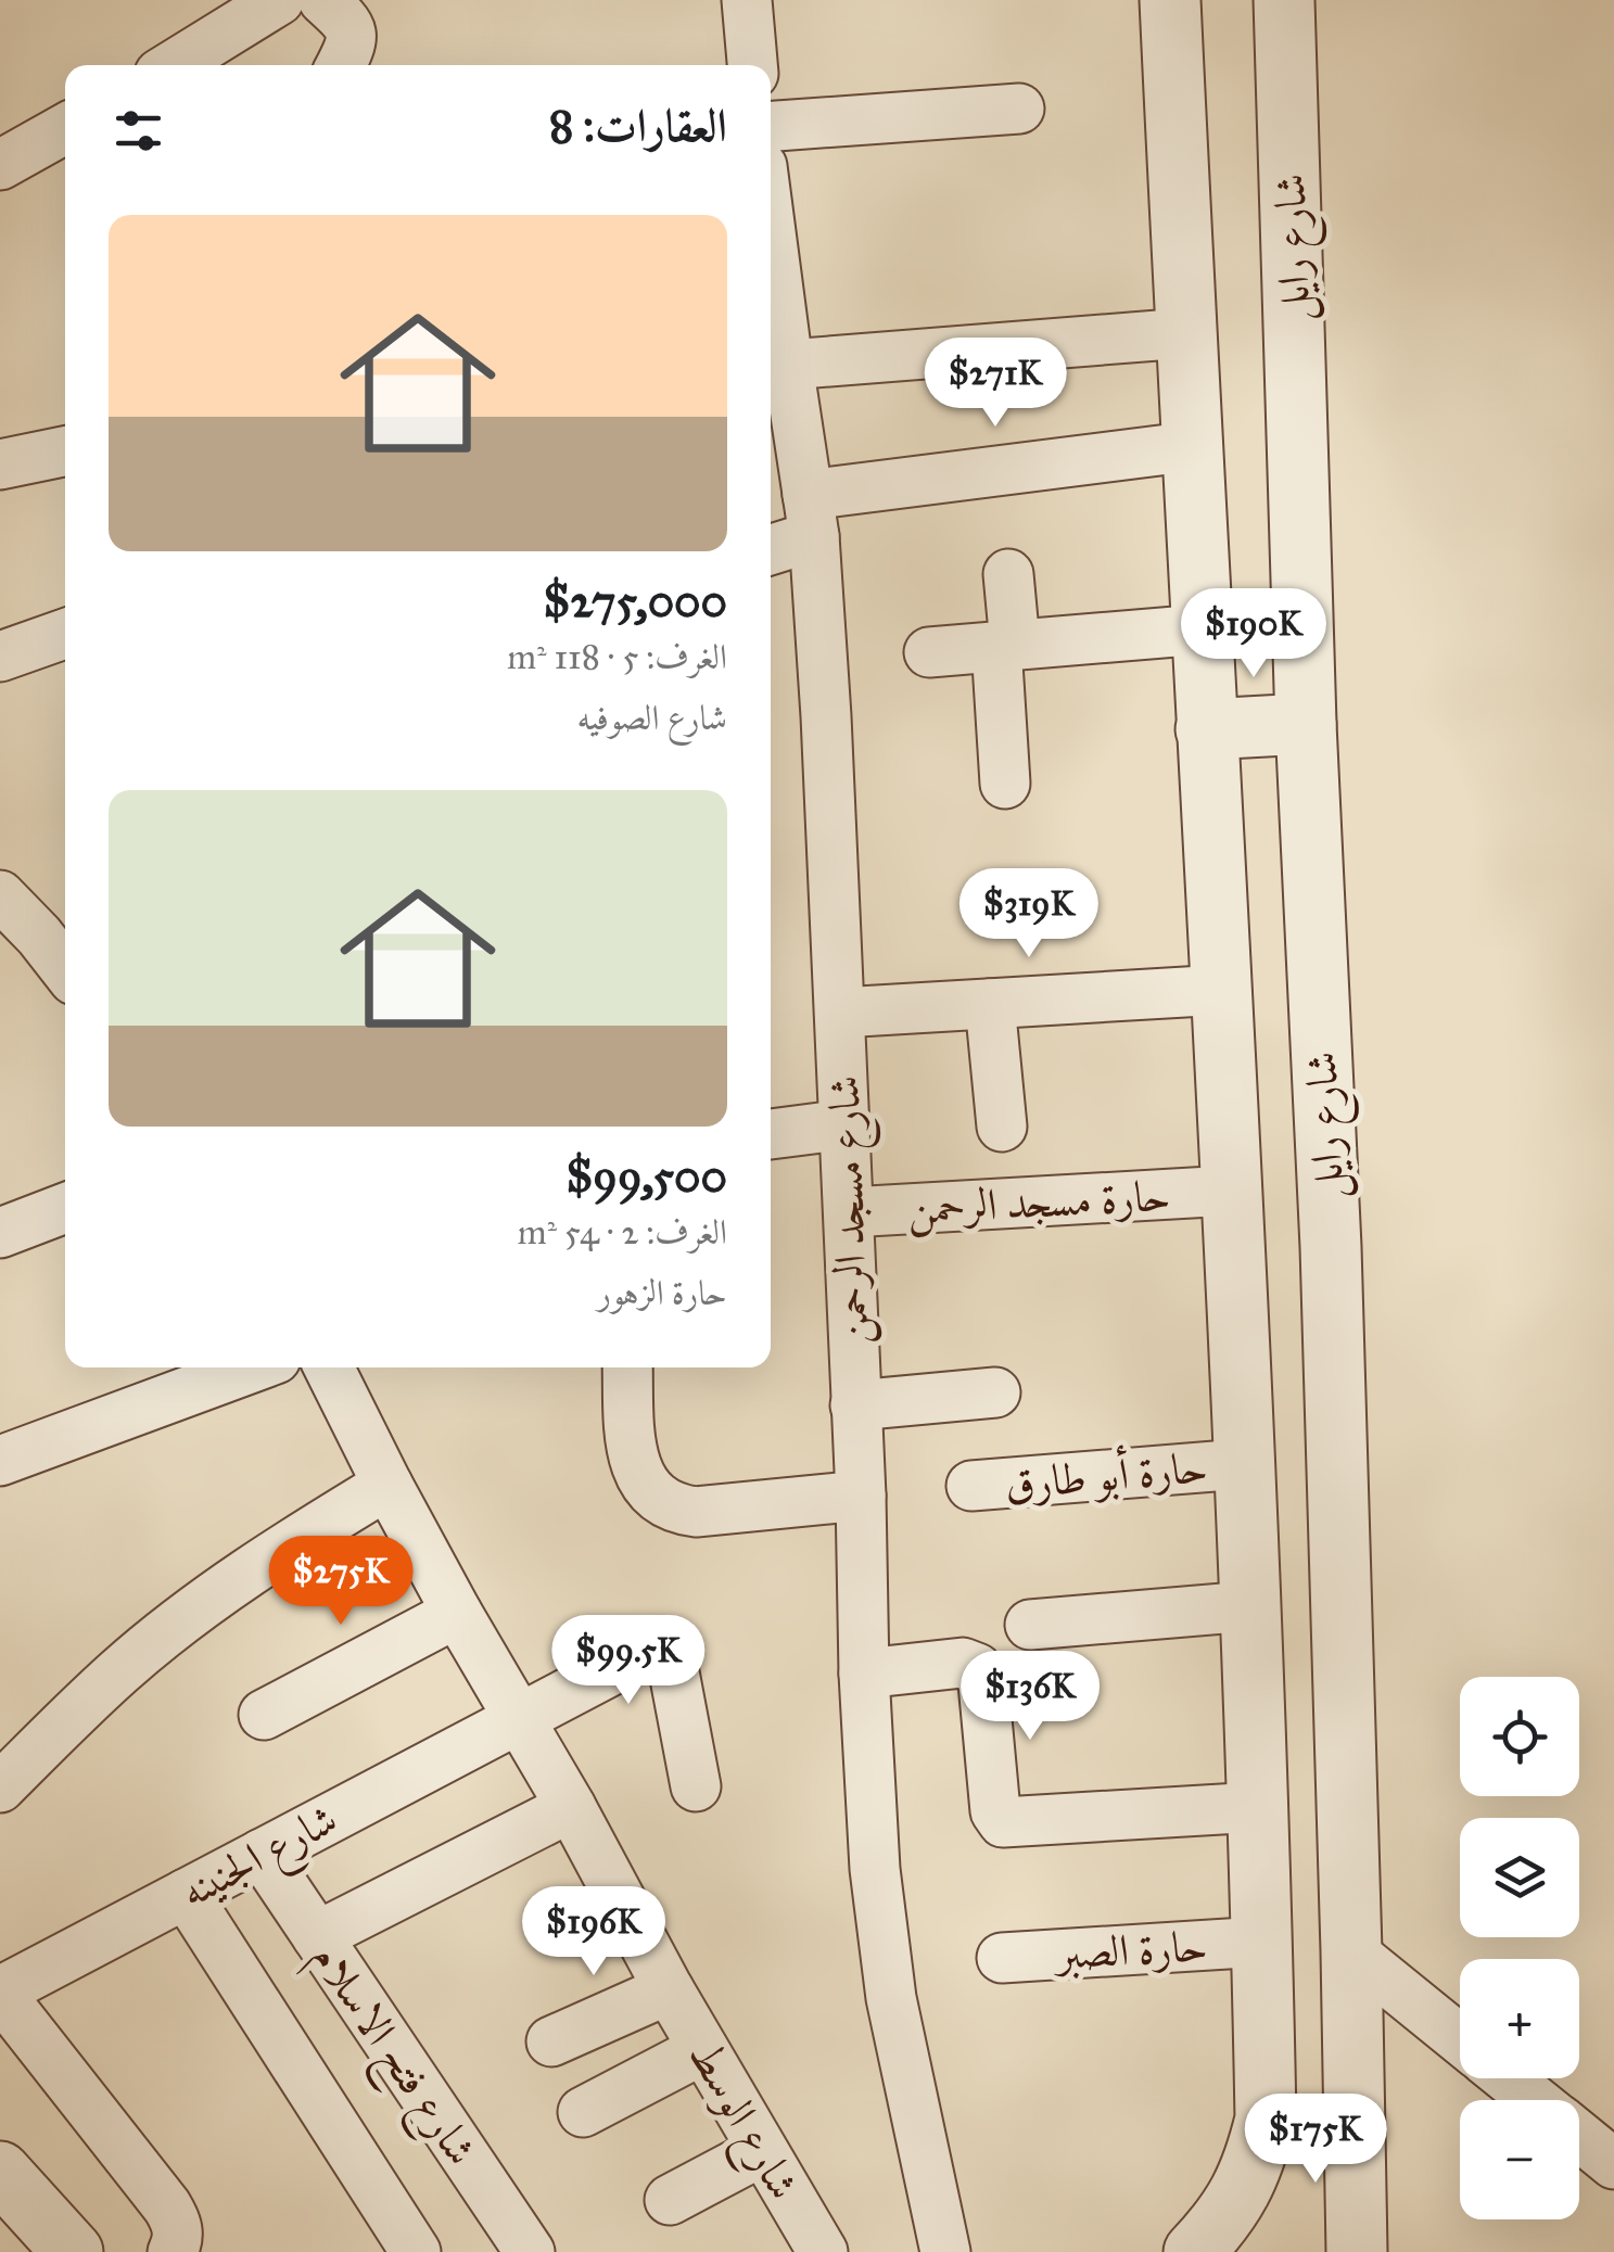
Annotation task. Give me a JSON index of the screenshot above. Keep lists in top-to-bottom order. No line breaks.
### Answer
{"streets":{"street":["شارع رايل","حارة مسجد الرحمن","شارع مسجد الرحمن","حارة أبو طارق","شارع الجنينه","حارة الصبر","شارع فتح الاسلام","شارع الوسط"]},"crossings":[["حارة مسجد الرحمن","شارع مسجد الرحمن"],["شارع الجنينه","شارع فتح الاسلام"],["شارع الجنينه","شارع الوسط"]],"page":{"heading":"العقارات: 8","list":[{"name":"$275,000","note":"الغرف: 5 · 118 m² · شارع الصوفيه"},{"name":"$99,500","note":"الغرف: 2 · 54 m² · حارة الزهور"}],"price":["$271K","$190K","$319K","$275K","$99.5K","$136K","$196K","$175K"],"map_buttons":["+","−"]}}
